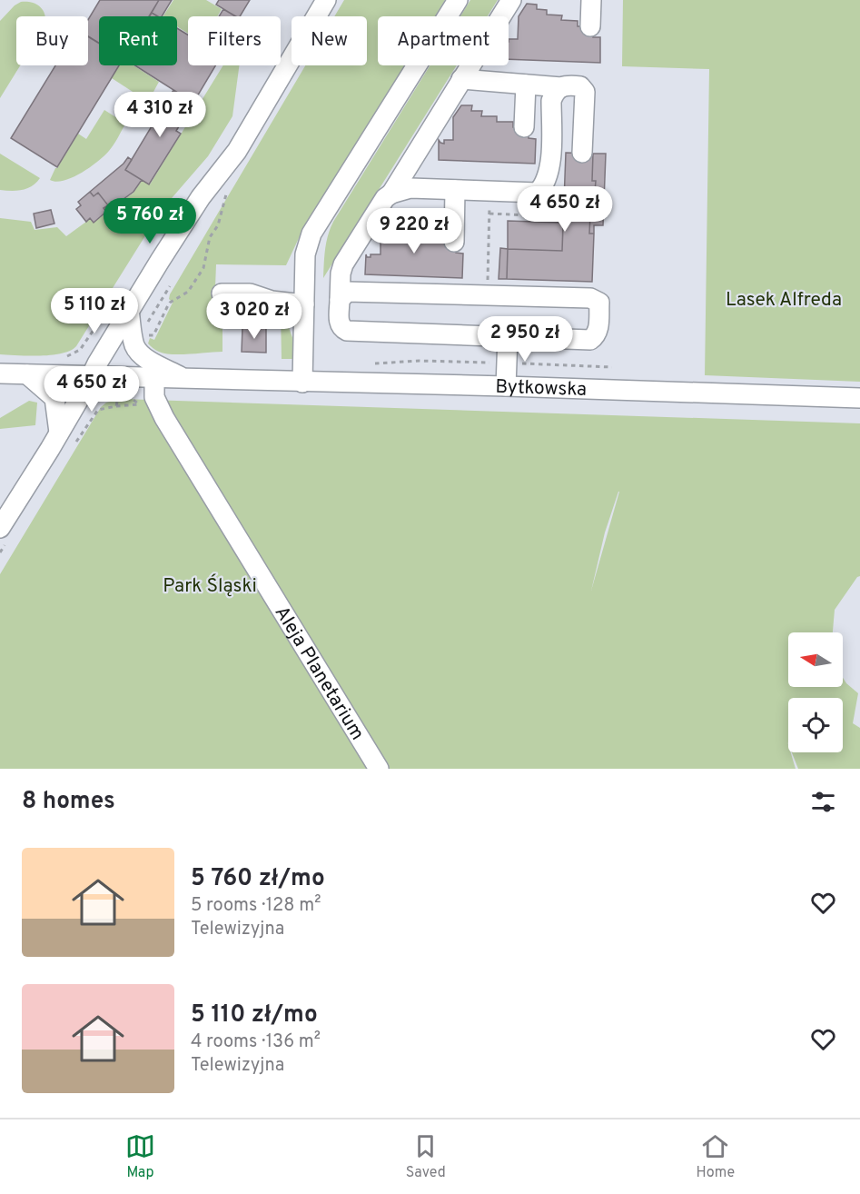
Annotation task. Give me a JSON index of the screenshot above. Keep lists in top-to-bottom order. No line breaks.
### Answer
{"streets":{"street":["Bytkowska","Aleja Planetarium"]},"crossings":[["Bytkowska","Aleja Planetarium"]],"parks":["Lasek Alfreda","Park Śląski"],"north":"left","page":{"chip":["Buy","Rent","Filters","New","Apartment"],"price":["4 310 zł","4 650 zł","5 760 zł","9 220 zł","5 110 zł","3 020 zł","2 950 zł","4 650 zł"],"heading":"8 homes","list":[{"name":"5 760 zł/mo","note":"5 rooms · 128 m² · Telewizyjna"},{"name":"5 110 zł/mo","note":"4 rooms · 136 m² · Telewizyjna"}],"tabs":["Map","Saved","Home"]}}
